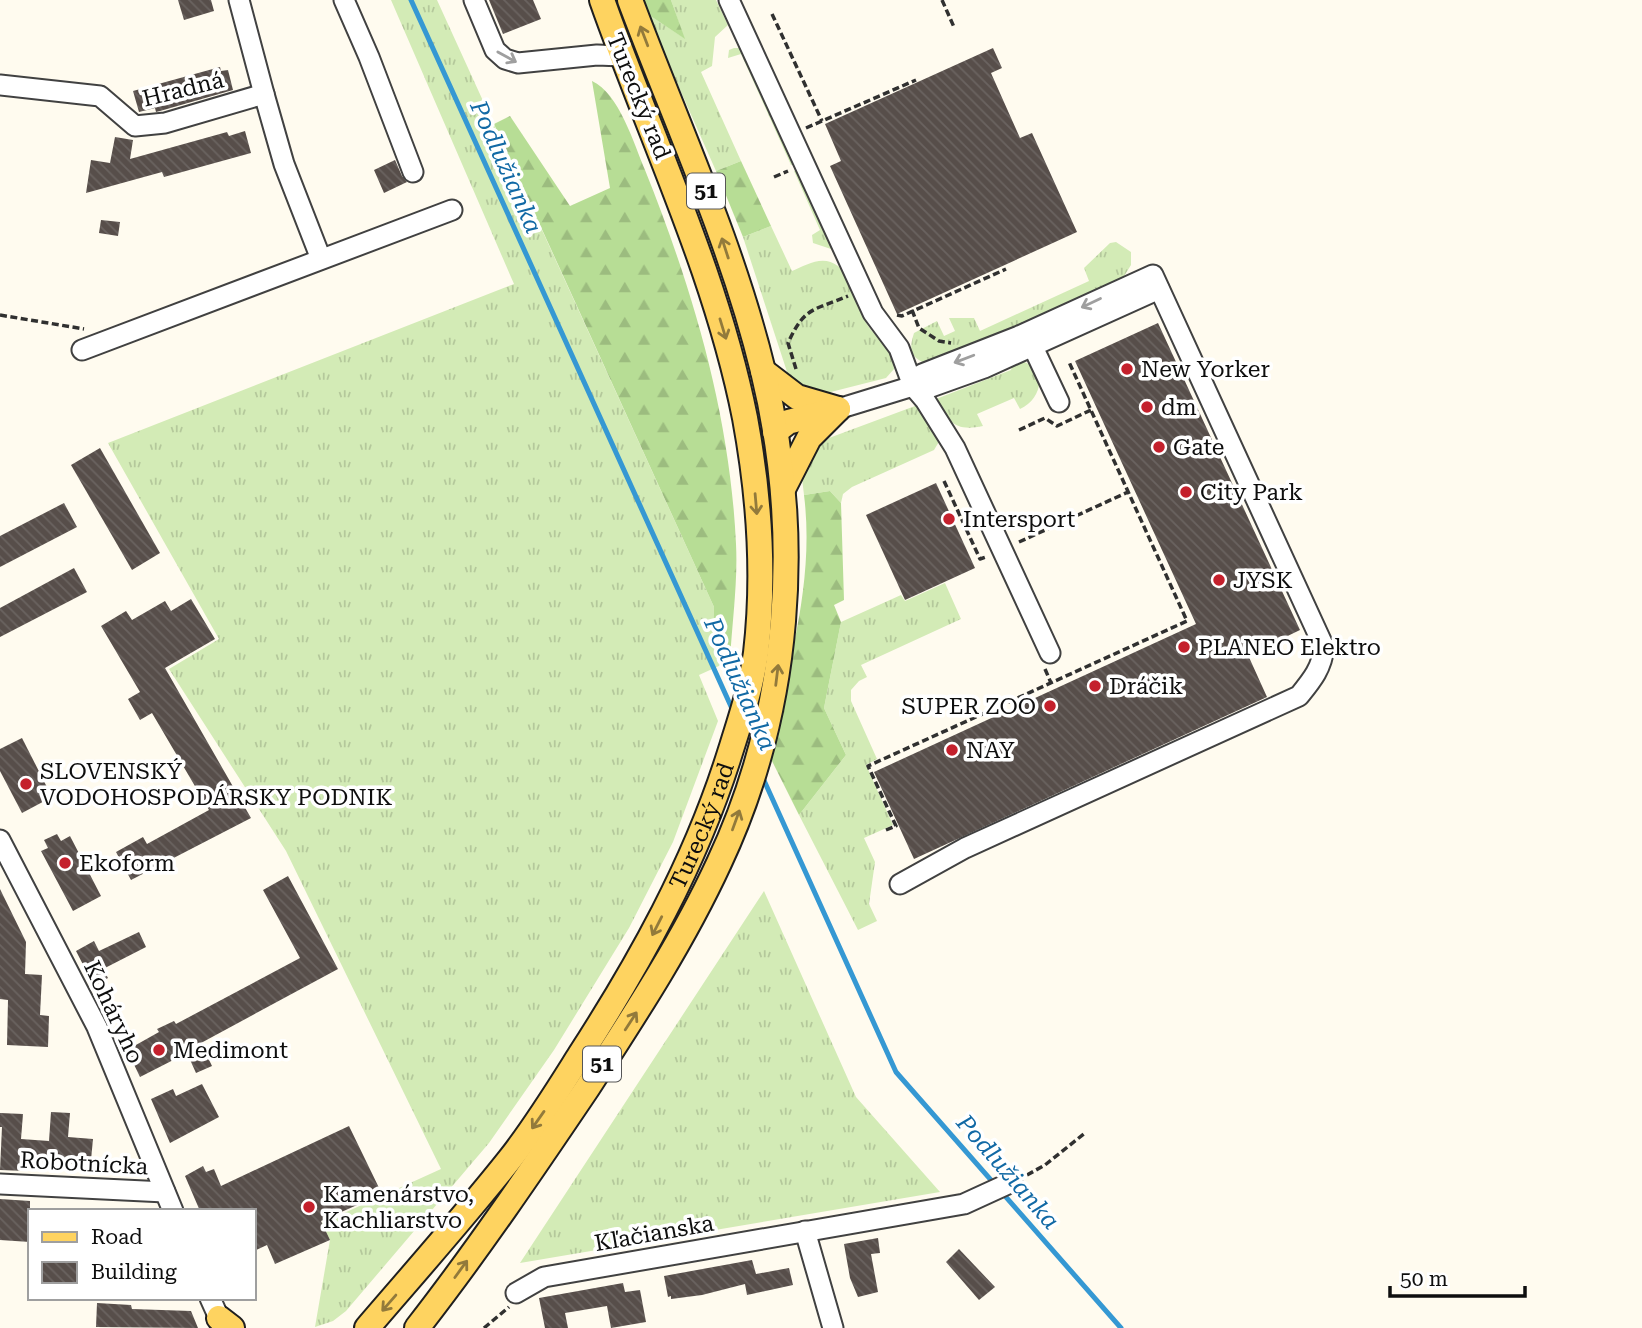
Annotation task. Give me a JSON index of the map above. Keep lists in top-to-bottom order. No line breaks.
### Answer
{"streets":{"main road":["Turecký rad","51"],"street":["Hradná","Koháryho","Robotnícka","Kľačianska"]},"crossings":[["Koháryho","Robotnícka"]],"water":["Podlužianka"],"places":["New Yorker","dm","Gate","City Park","Intersport","JYSK","PLANEO Elektro","Dráčik","SUPER ZOO","NAY","SLOVENSKÝ VODOHOSPODÁRSKY PODNIK","Ekoform","Medimont","Kamenárstvo, Kachliarstvo"],"legend":["Road","Building"],"scale_bar":"50 m"}
